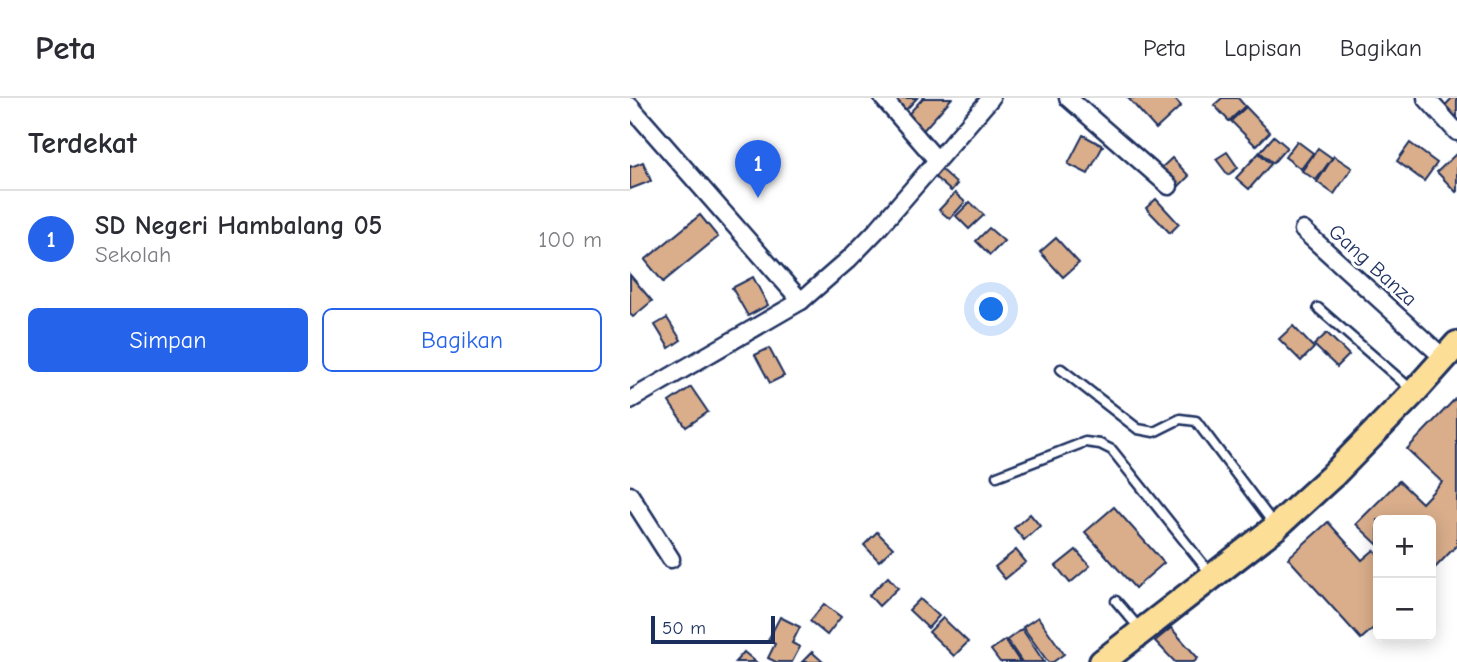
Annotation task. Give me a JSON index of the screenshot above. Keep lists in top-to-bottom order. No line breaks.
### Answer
{"streets":{"street":["Gang Banza"]},"scale_bar":"50 m","page":{"header":"Peta","nav":["Peta","Lapisan","Bagikan"],"heading":"Terdekat","pins":"1","list":[{"mark":"1","name":"SD Negeri Hambalang 05","note":"Sekolah","value":"100 m"}],"buttons":["Simpan","Bagikan"],"map_buttons":["+","−"],"scale":"50 m"}}
